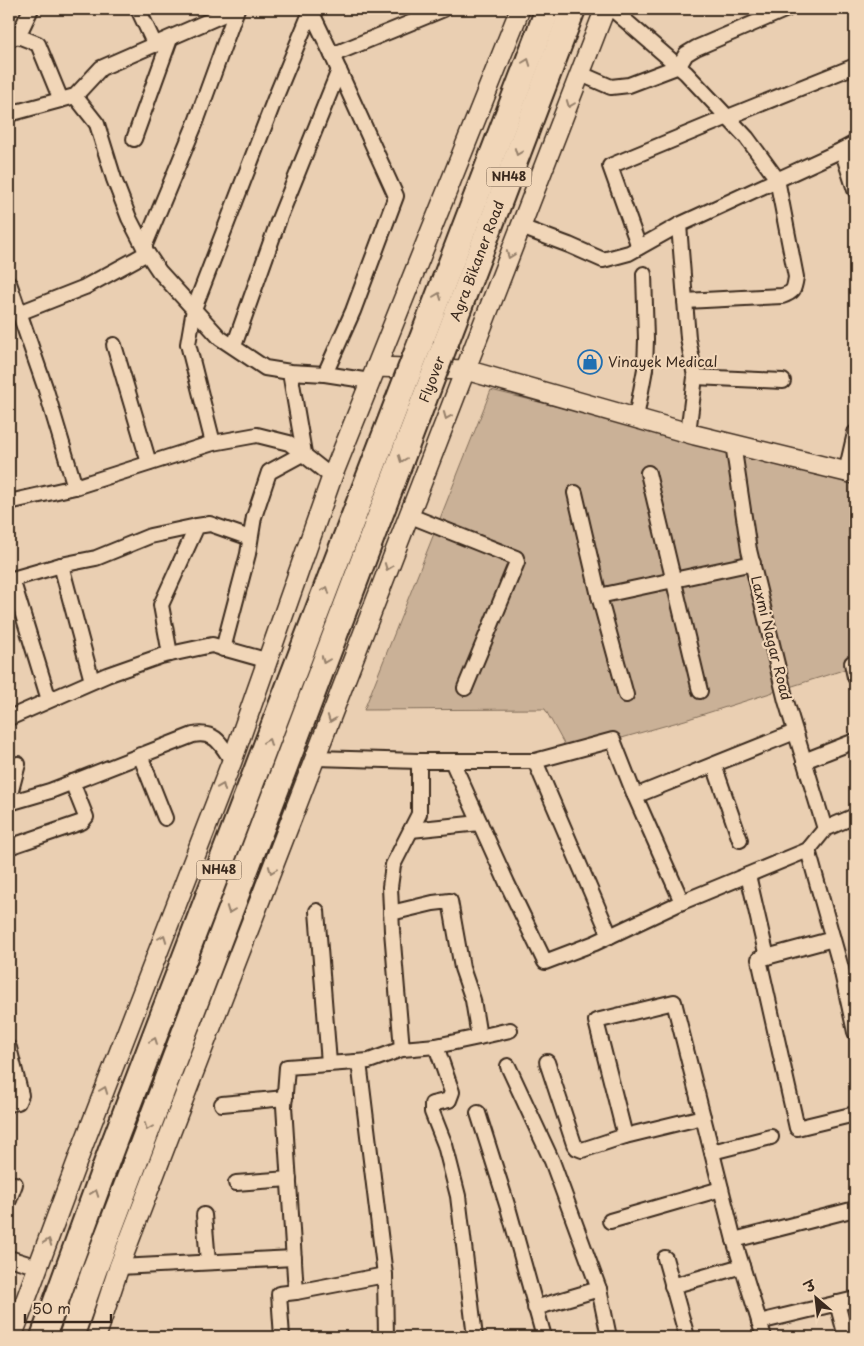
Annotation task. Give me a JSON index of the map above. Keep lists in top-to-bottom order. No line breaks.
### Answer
{"streets":{"highway":["NH48","Agra Bikaner Road","Flyover"],"street":["Laxmi Nagar Road"]},"crossings":[["Agra Bikaner Road","Flyover"]],"one_way":["Agra Bikaner Road"],"places":{"shop":["Vinayek Medical"]},"scale_bar":"50 m","north":"top left"}
